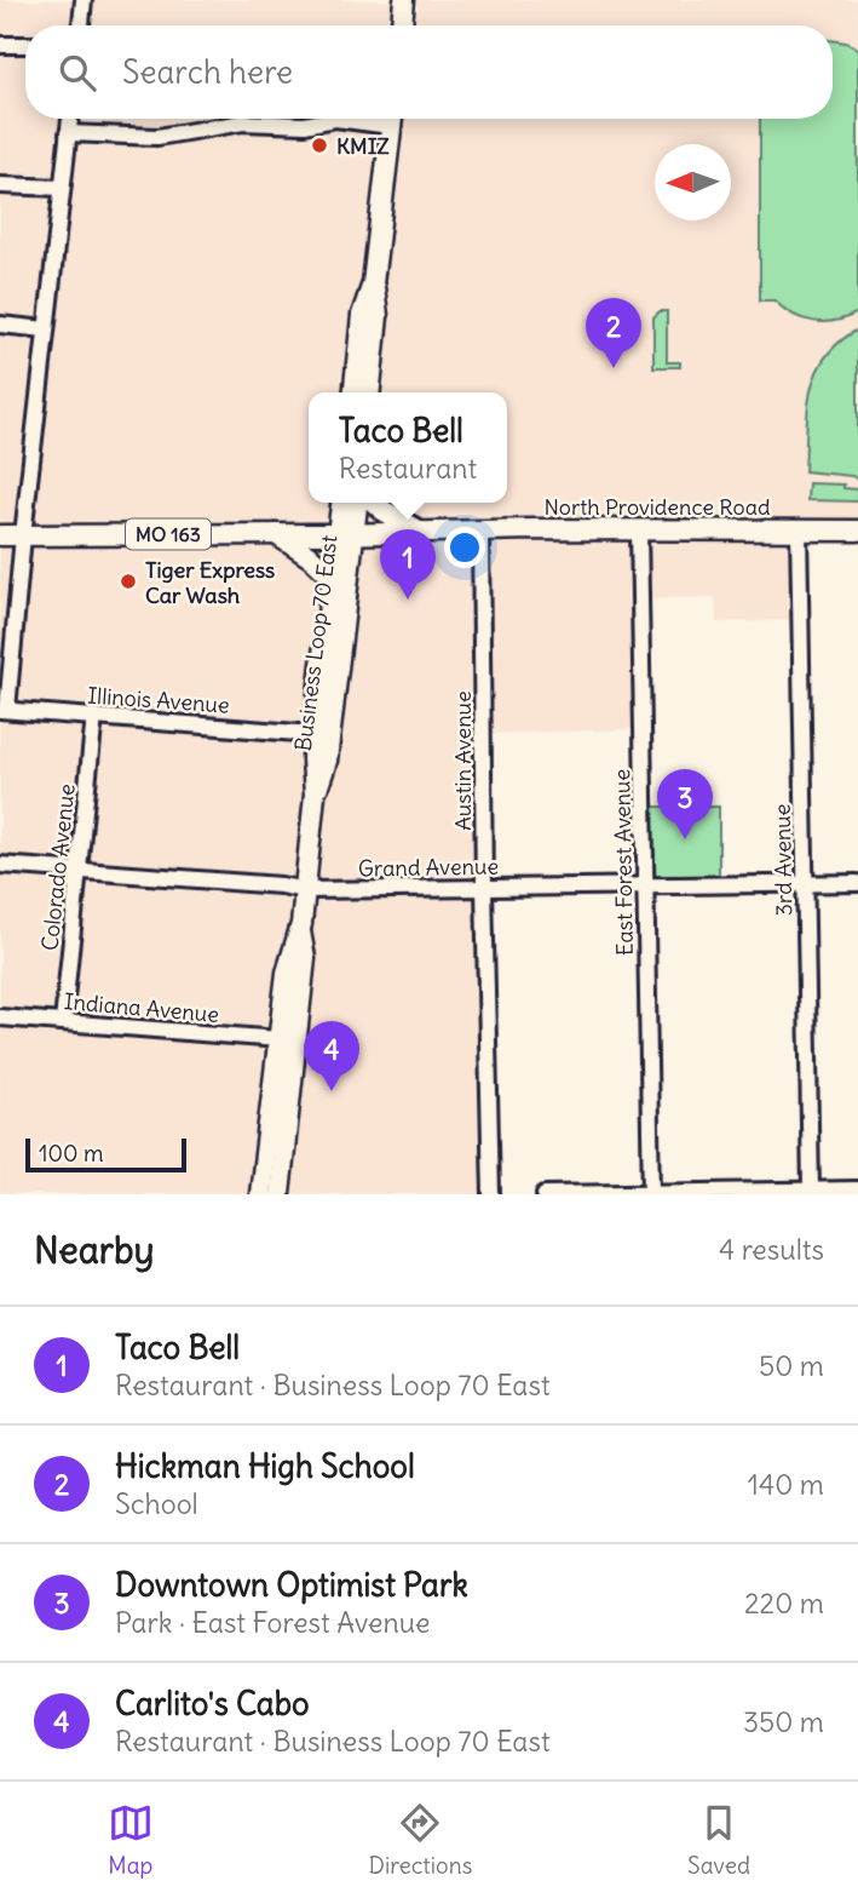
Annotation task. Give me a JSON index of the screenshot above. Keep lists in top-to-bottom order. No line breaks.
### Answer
{"streets":{"main road":["North Providence Road","MO 163","Business Loop 70 East"],"street":["Illinois Avenue","Austin Avenue","3rd Avenue","East Forest Avenue","Colorado Avenue","Grand Avenue","Indiana Avenue"]},"crossings":[["North Providence Road","Business Loop 70 East"],["North Providence Road","Austin Avenue"],["North Providence Road","3rd Avenue"],["North Providence Road","East Forest Avenue"],["Business Loop 70 East","Illinois Avenue"],["Business Loop 70 East","Grand Avenue"],["Business Loop 70 East","Indiana Avenue"],["Illinois Avenue","Colorado Avenue"],["Austin Avenue","Grand Avenue"],["3rd Avenue","Grand Avenue"],["East Forest Avenue","Grand Avenue"],["Colorado Avenue","Grand Avenue"],["Colorado Avenue","Indiana Avenue"]],"places":["KMIZ","Tiger Express Car Wash"],"scale_bar":"100 m","north":"left","page":{"search":"Search here","pins":["2","1","3","4"],"popup":["Taco Bell","Restaurant"],"scale":"100 m","heading":["Nearby","4 results"],"list":[{"mark":"1","name":"Taco Bell","note":"Restaurant · Business Loop 70 East","value":"50 m"},{"mark":"2","name":"Hickman High School","note":"School","value":"140 m"},{"mark":"3","name":"Downtown Optimist Park","note":"Park · East Forest Avenue","value":"220 m"},{"mark":"4","name":"Carlito's Cabo","note":"Restaurant · Business Loop 70 East","value":"350 m"}],"nav":["Map","Directions","Saved"]}}
